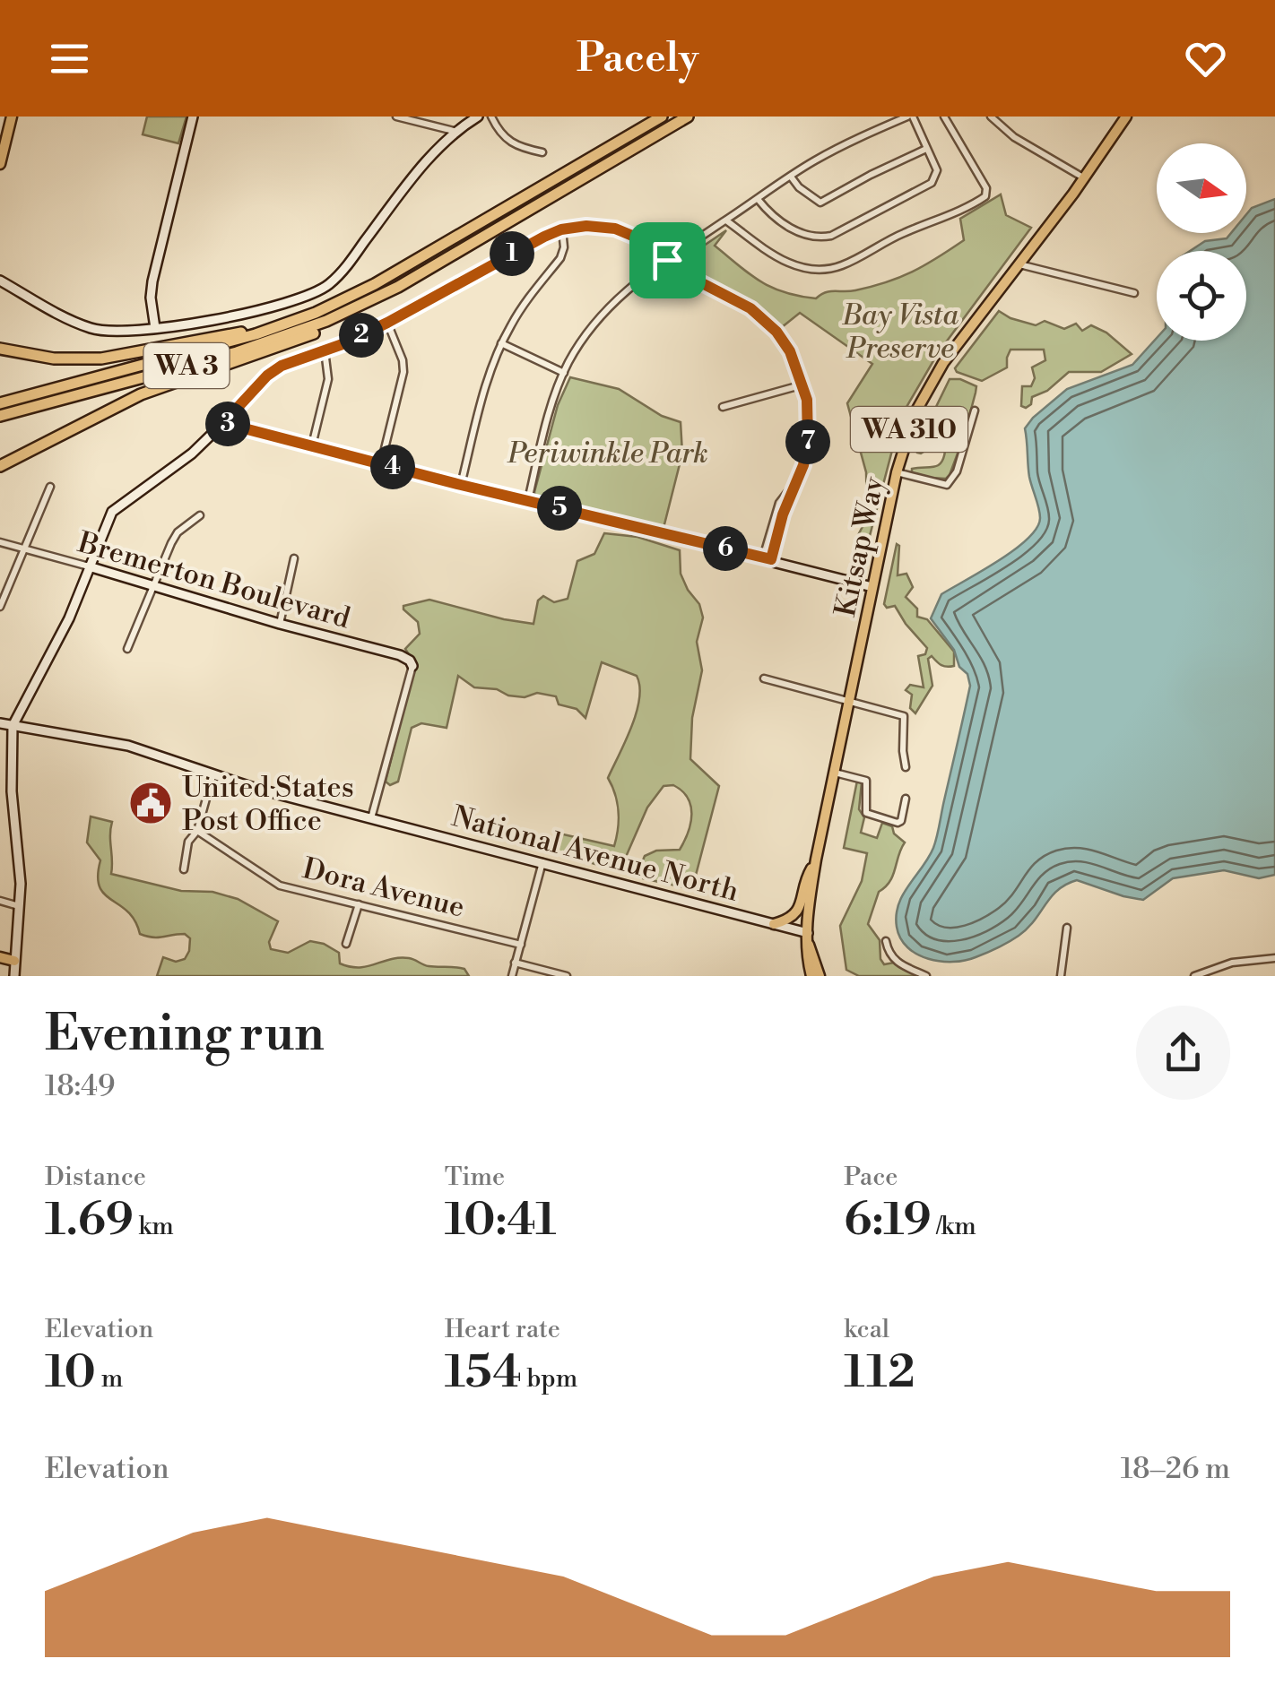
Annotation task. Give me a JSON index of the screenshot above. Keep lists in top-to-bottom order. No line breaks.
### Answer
{"streets":{"highway":["WA 3"],"main road":["WA 310","Kitsap Way"],"street":["Bremerton Boulevard","National Avenue North","Dora Avenue"]},"crossings":[["Kitsap Way","National Avenue North"]],"parks":["Bay Vista Preserve","Periwinkle Park"],"places":{"public building":["United States Post Office"]},"north":"right","page":{"header":"Pacely","pins":["1","2","3","7","4","5","6"],"heading":["Evening run","18:49"],"stats":[["Distance","1.69 km"],["Time","10:41"],["Pace","6:19 /km"],["Elevation","10 m"],["Heart rate","154 bpm"],["kcal","112"]],"chart":["Elevation","18–26 m"]}}
